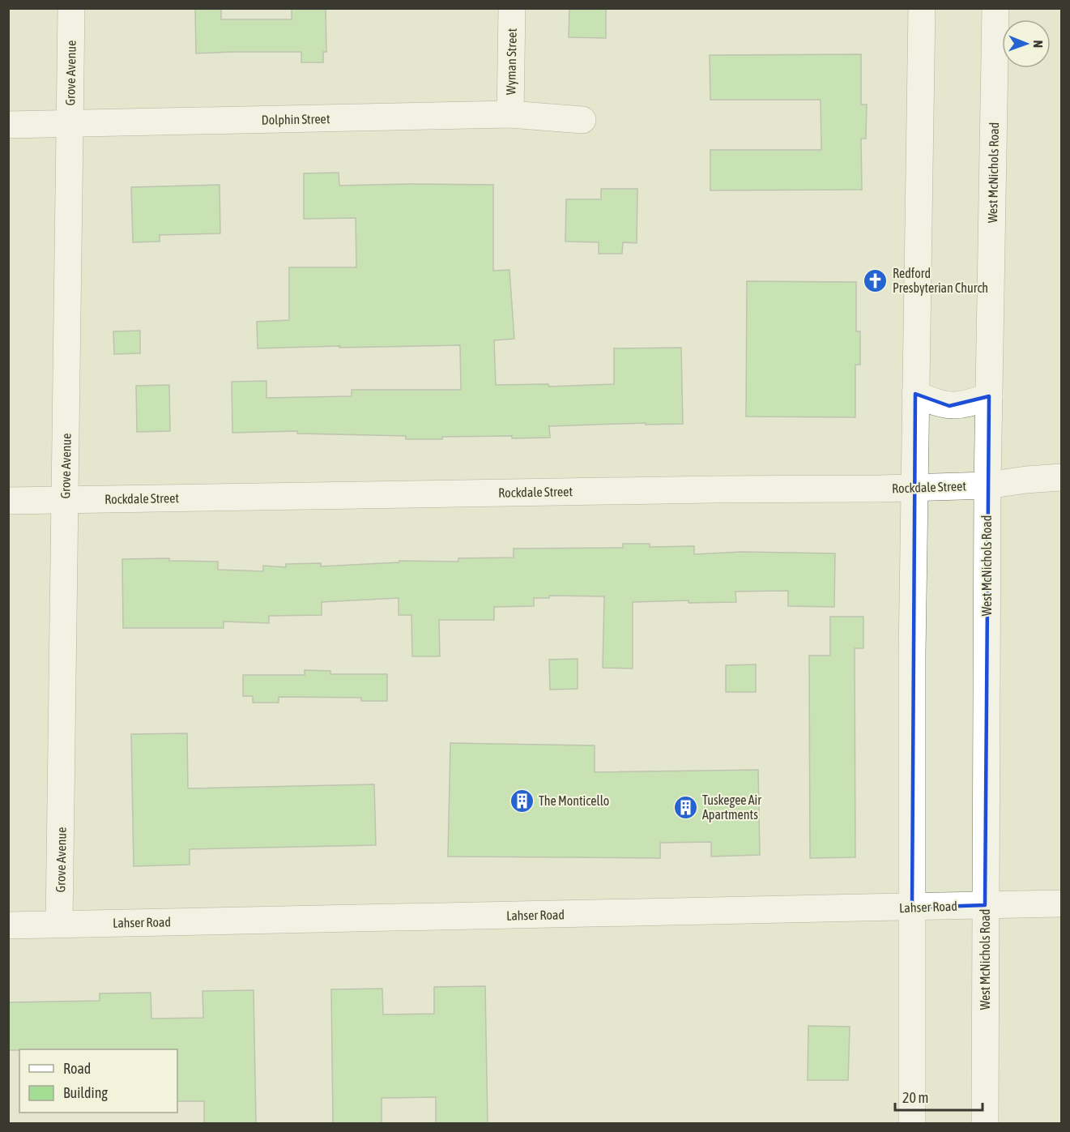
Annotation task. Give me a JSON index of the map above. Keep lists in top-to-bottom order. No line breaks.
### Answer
{"streets":{"main road":["Wyman Street","Grove Avenue","Dolphin Street","West McNichols Road","Rockdale Street","Lahser Road"]},"crossings":[["Wyman Street","Dolphin Street"],["Grove Avenue","Dolphin Street"],["Grove Avenue","Rockdale Street"],["Grove Avenue","Lahser Road"],["West McNichols Road","Rockdale Street"],["West McNichols Road","Lahser Road"]],"places":{"church":["Redford Presbyterian Church"],"building":["The Monticello","Tuskegee Air Apartments"]},"legend":["Road","Building"],"scale_bar":"20 m","north":"right"}
